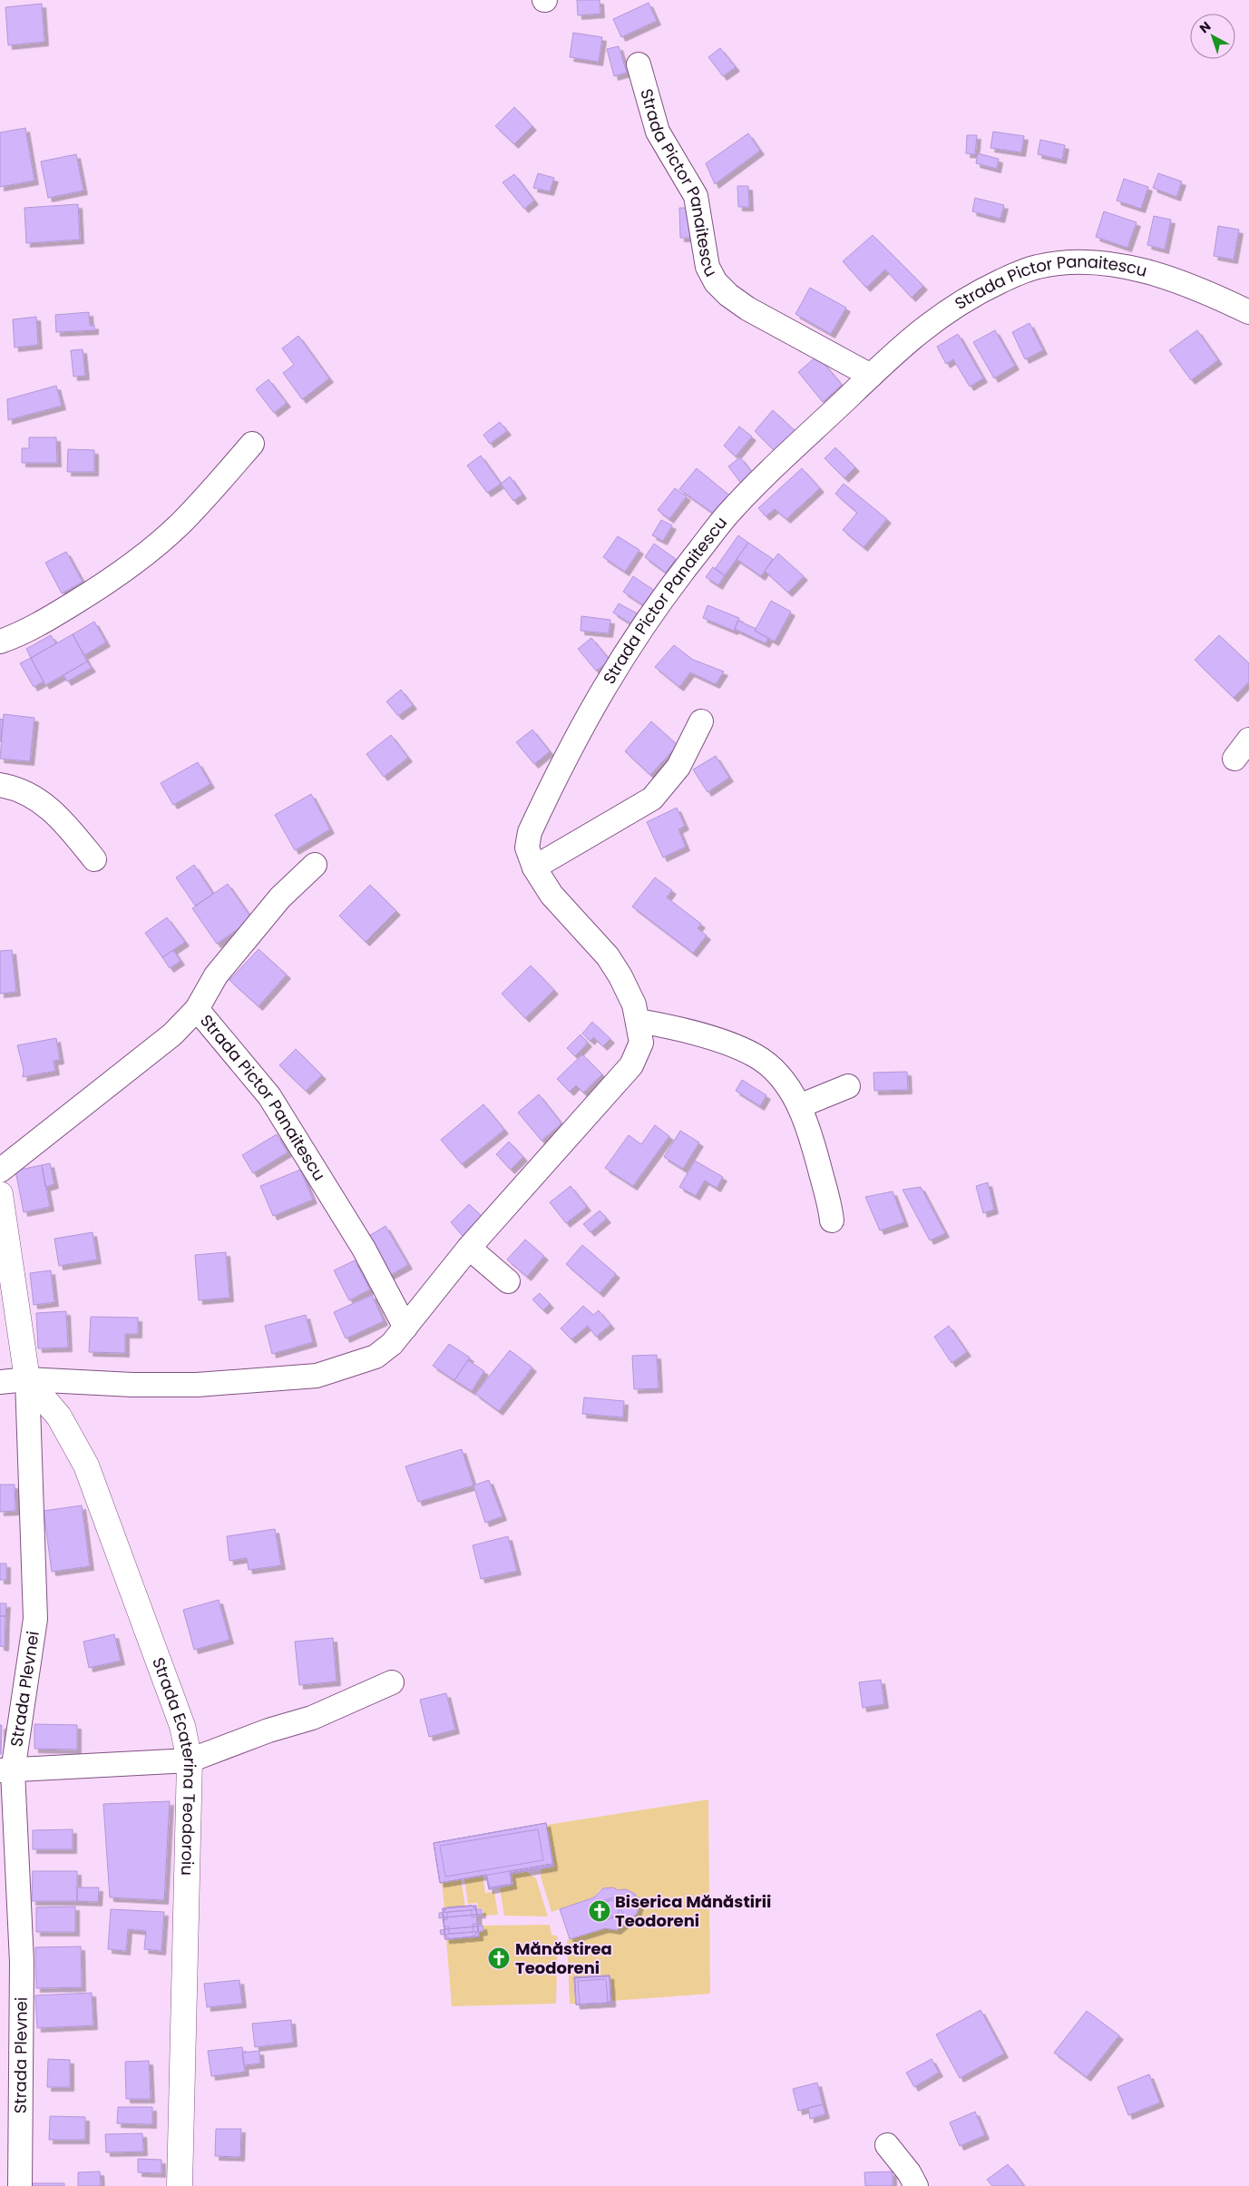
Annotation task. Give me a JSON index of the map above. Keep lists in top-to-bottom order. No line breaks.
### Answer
{"streets":{"street":["Strada Pictor Panaitescu","Strada Plevnei","Strada Ecaterina Teodoroiu"]},"crossings":[["Strada Pictor Panaitescu","Strada Plevnei"],["Strada Pictor Panaitescu","Strada Ecaterina Teodoroiu"],["Strada Plevnei","Strada Ecaterina Teodoroiu"]],"places":{"church":["Biserica Mănăstirii Teodoreni","Mănăstirea Teodoreni"]},"north":"top left"}
